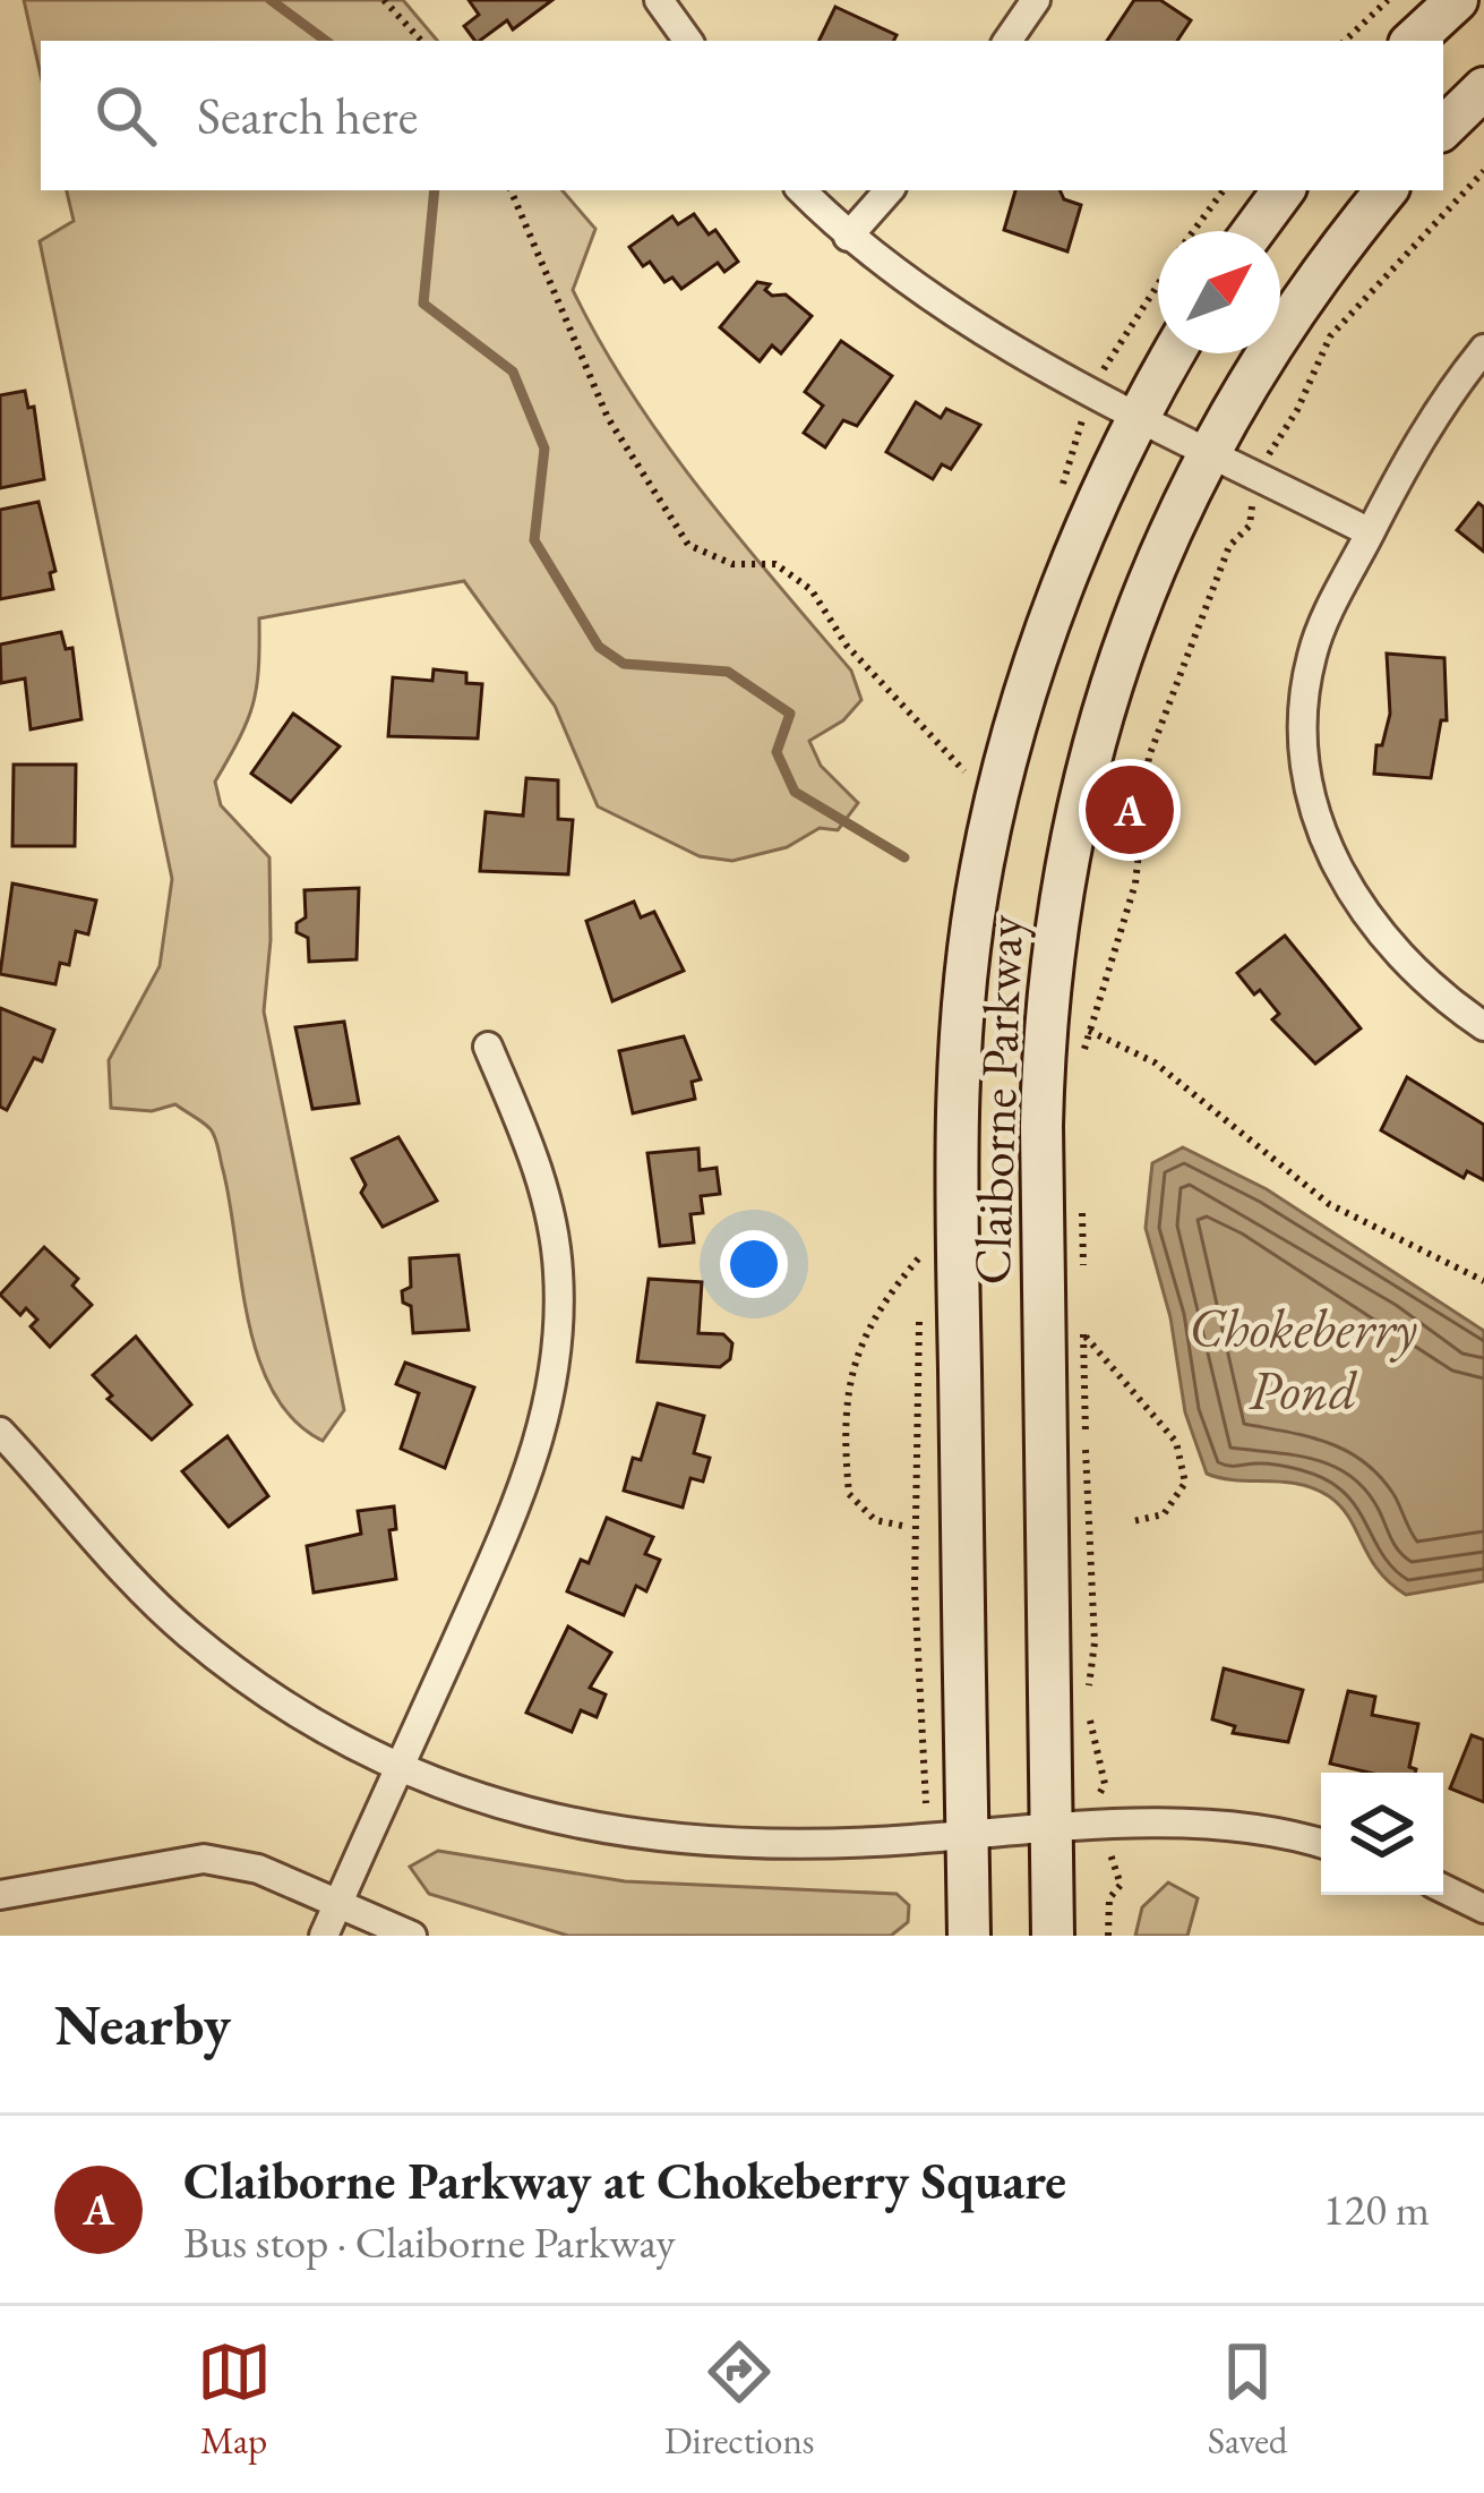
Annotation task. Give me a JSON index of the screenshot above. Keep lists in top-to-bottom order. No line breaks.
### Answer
{"streets":{"main road":["Claiborne Parkway"]},"water":["Chokeberry Pond"],"north":"top right","page":{"search":"Search here","pins":"A","heading":"Nearby","list":[{"mark":"A","name":"Claiborne Parkway at Chokeberry Square","note":"Bus stop · Claiborne Parkway","value":"120 m"}],"nav":["Map","Directions","Saved"]}}
